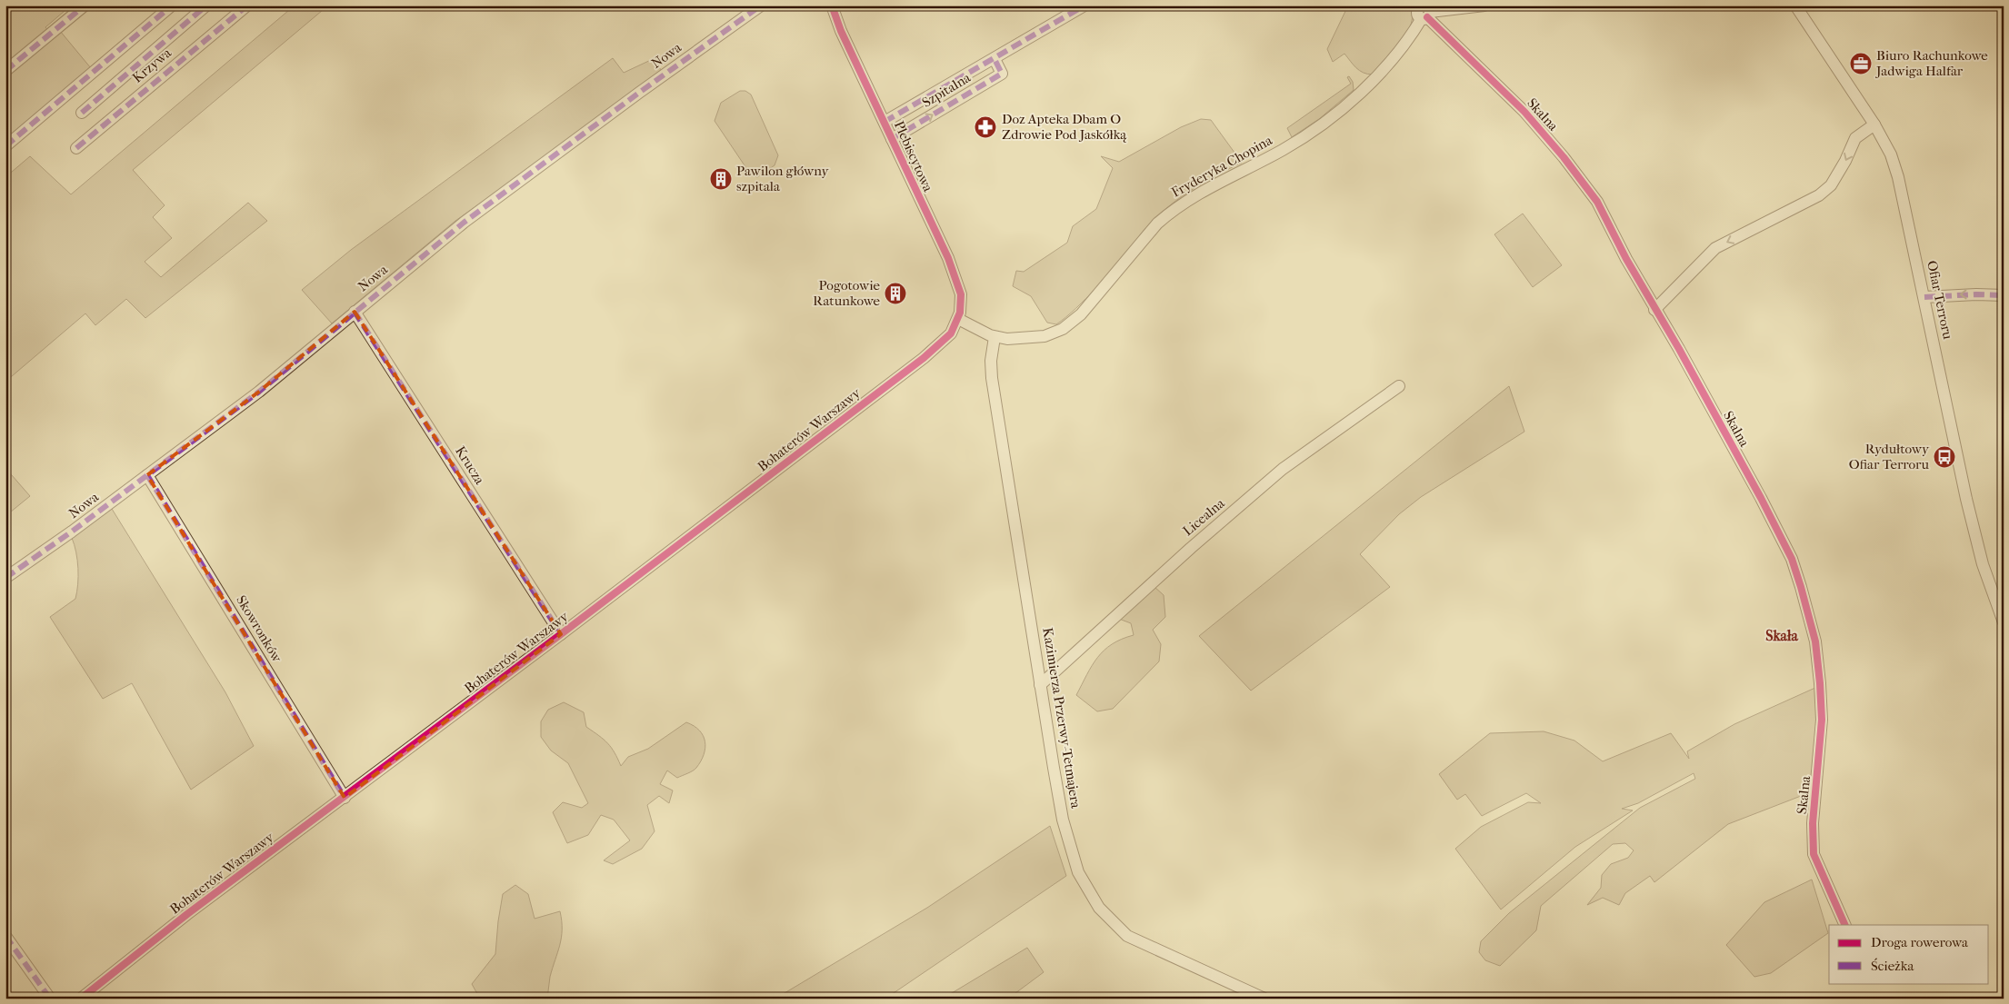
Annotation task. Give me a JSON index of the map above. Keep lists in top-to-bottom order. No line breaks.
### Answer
{"streets":{"street":["Nowa","Krzywa","Szpitalna","Skalna","Plebiscytowa","Fryderyka Chopina","Ofiar Terroru","Bohaterów Warszawy","Krucza","Licealna","Skowronków","Kazimierza Przerwy-Tetmajera"]},"crossings":[["Nowa","Krucza"],["Nowa","Skowronków"],["Szpitalna","Plebiscytowa"],["Skalna","Fryderyka Chopina"],["Plebiscytowa","Fryderyka Chopina"],["Plebiscytowa","Bohaterów Warszawy"],["Fryderyka Chopina","Bohaterów Warszawy"],["Fryderyka Chopina","Kazimierza Przerwy-Tetmajera"],["Bohaterów Warszawy","Krucza"],["Bohaterów Warszawy","Skowronków"],["Licealna","Kazimierza Przerwy-Tetmajera"]],"districts":["Skała"],"places":{"office":["Biuro Rachunkowe Jadwiga Halfar"],"pharmacy":["Doz Apteka Dbam O Zdrowie Pod Jaskółką"],"building":["Pawilon główny szpitala","Pogotowie Ratunkowe"],"bus stop":["Rydułtowy Ofiar Terroru"]},"legend":["Droga rowerowa","Ścieżka"]}
